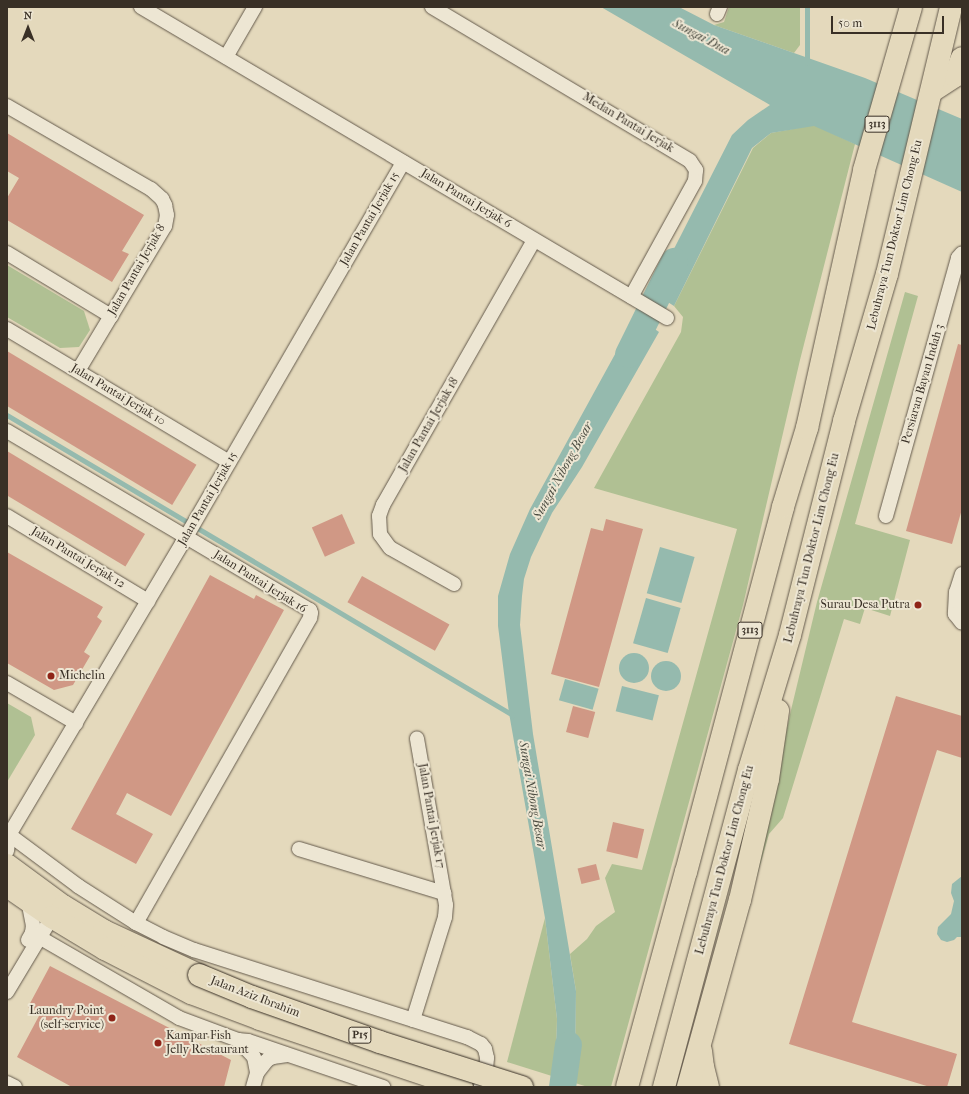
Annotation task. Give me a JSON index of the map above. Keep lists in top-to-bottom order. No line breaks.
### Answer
{"streets":{"main road":["3113","Lebuhraya Tun Doktor Lim Chong Eu","Jalan Aziz Ibrahim","P15"],"street":["Medan Pantai Jerjak","Jalan Pantai Jerjak 6","Jalan Pantai Jerjak 15","Jalan Pantai Jerjak 8","Persiaran Bayan Indah 3","Jalan Pantai Jerjak 10","Jalan Pantai Jerjak 18","Jalan Pantai Jerjak 12","Jalan Pantai Jerjak 16","Jalan Pantai Jerjak 17"]},"crossings":[["Medan Pantai Jerjak","Jalan Pantai Jerjak 6"],["Jalan Pantai Jerjak 6","Jalan Pantai Jerjak 15"],["Jalan Pantai Jerjak 6","Jalan Pantai Jerjak 18"],["Jalan Pantai Jerjak 15","Jalan Pantai Jerjak 10"],["Jalan Pantai Jerjak 15","Jalan Pantai Jerjak 12"],["Jalan Pantai Jerjak 15","Jalan Pantai Jerjak 16"],["Jalan Pantai Jerjak 8","Jalan Pantai Jerjak 10"]],"water":["Sungai Dua","Sungai Nibong Besar"],"places":["Surau Desa Putra","Michelin","Laundry Point (self-service)","Kampar Fish Jelly Restaurant"],"scale_bar":"50 m","north":"top"}
